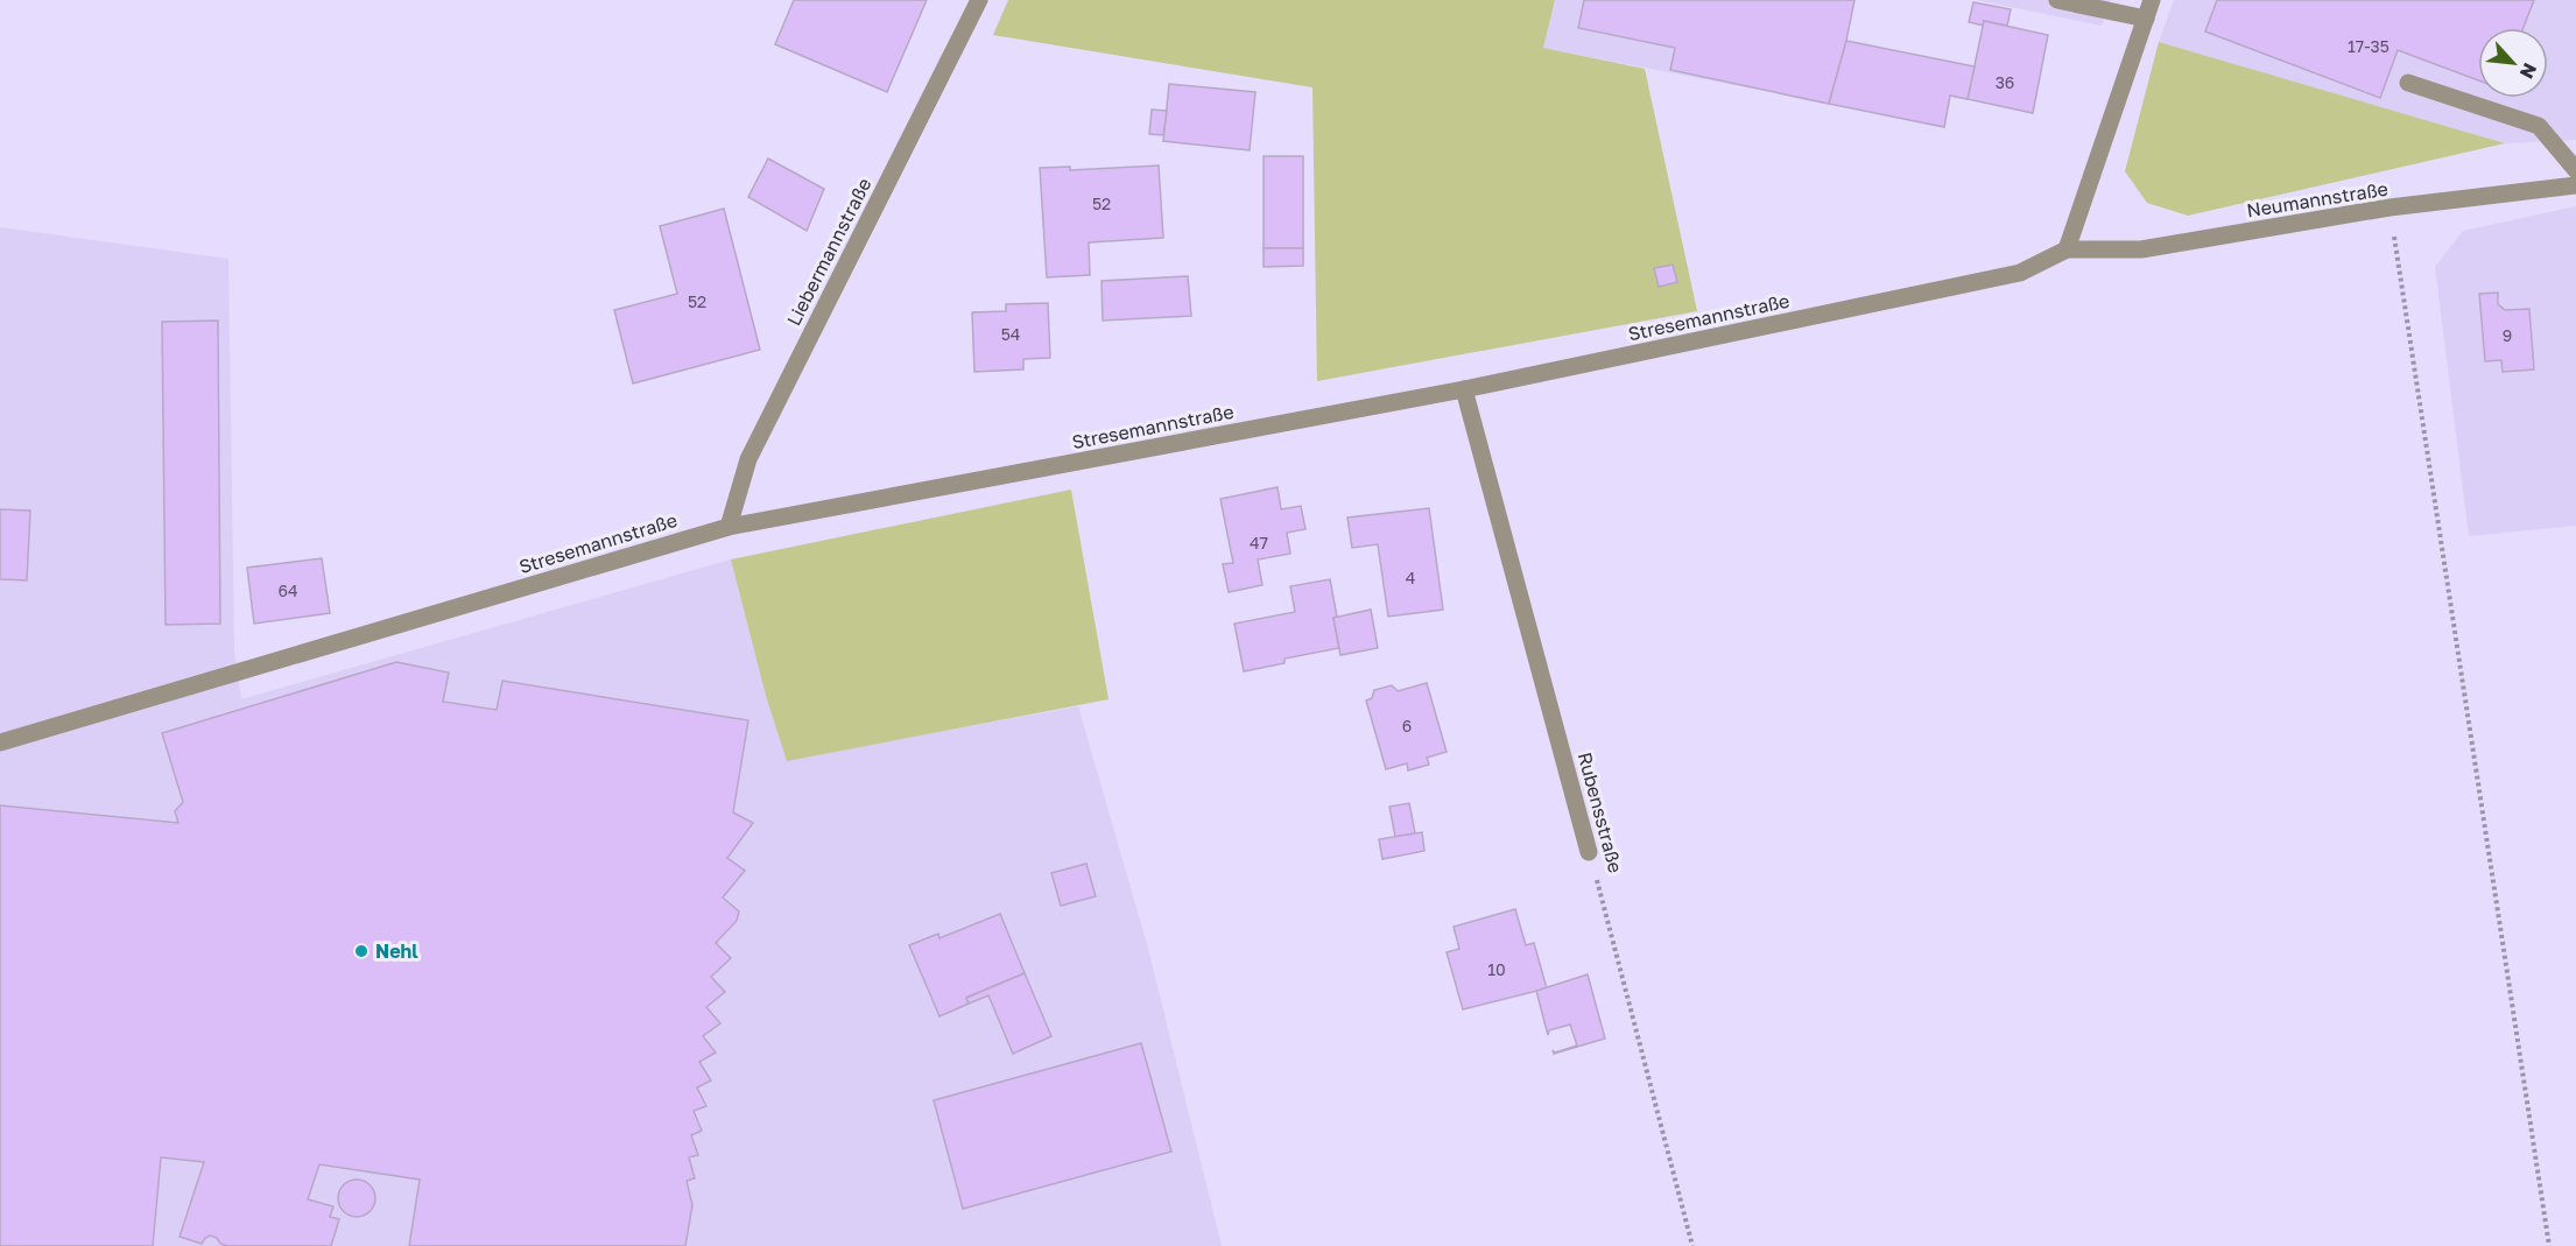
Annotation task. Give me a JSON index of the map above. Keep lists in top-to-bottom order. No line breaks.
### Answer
{"streets":{"street":["Neumannstraße","Liebermannstraße","Stresemannstraße","Rubensstraße"]},"crossings":[["Neumannstraße","Stresemannstraße"],["Liebermannstraße","Stresemannstraße"],["Stresemannstraße","Rubensstraße"]],"places":["Nehl"],"house_numbers":["17-35","36","52","52","54","9","47","4","64","6","10"],"north":"bottom right"}
